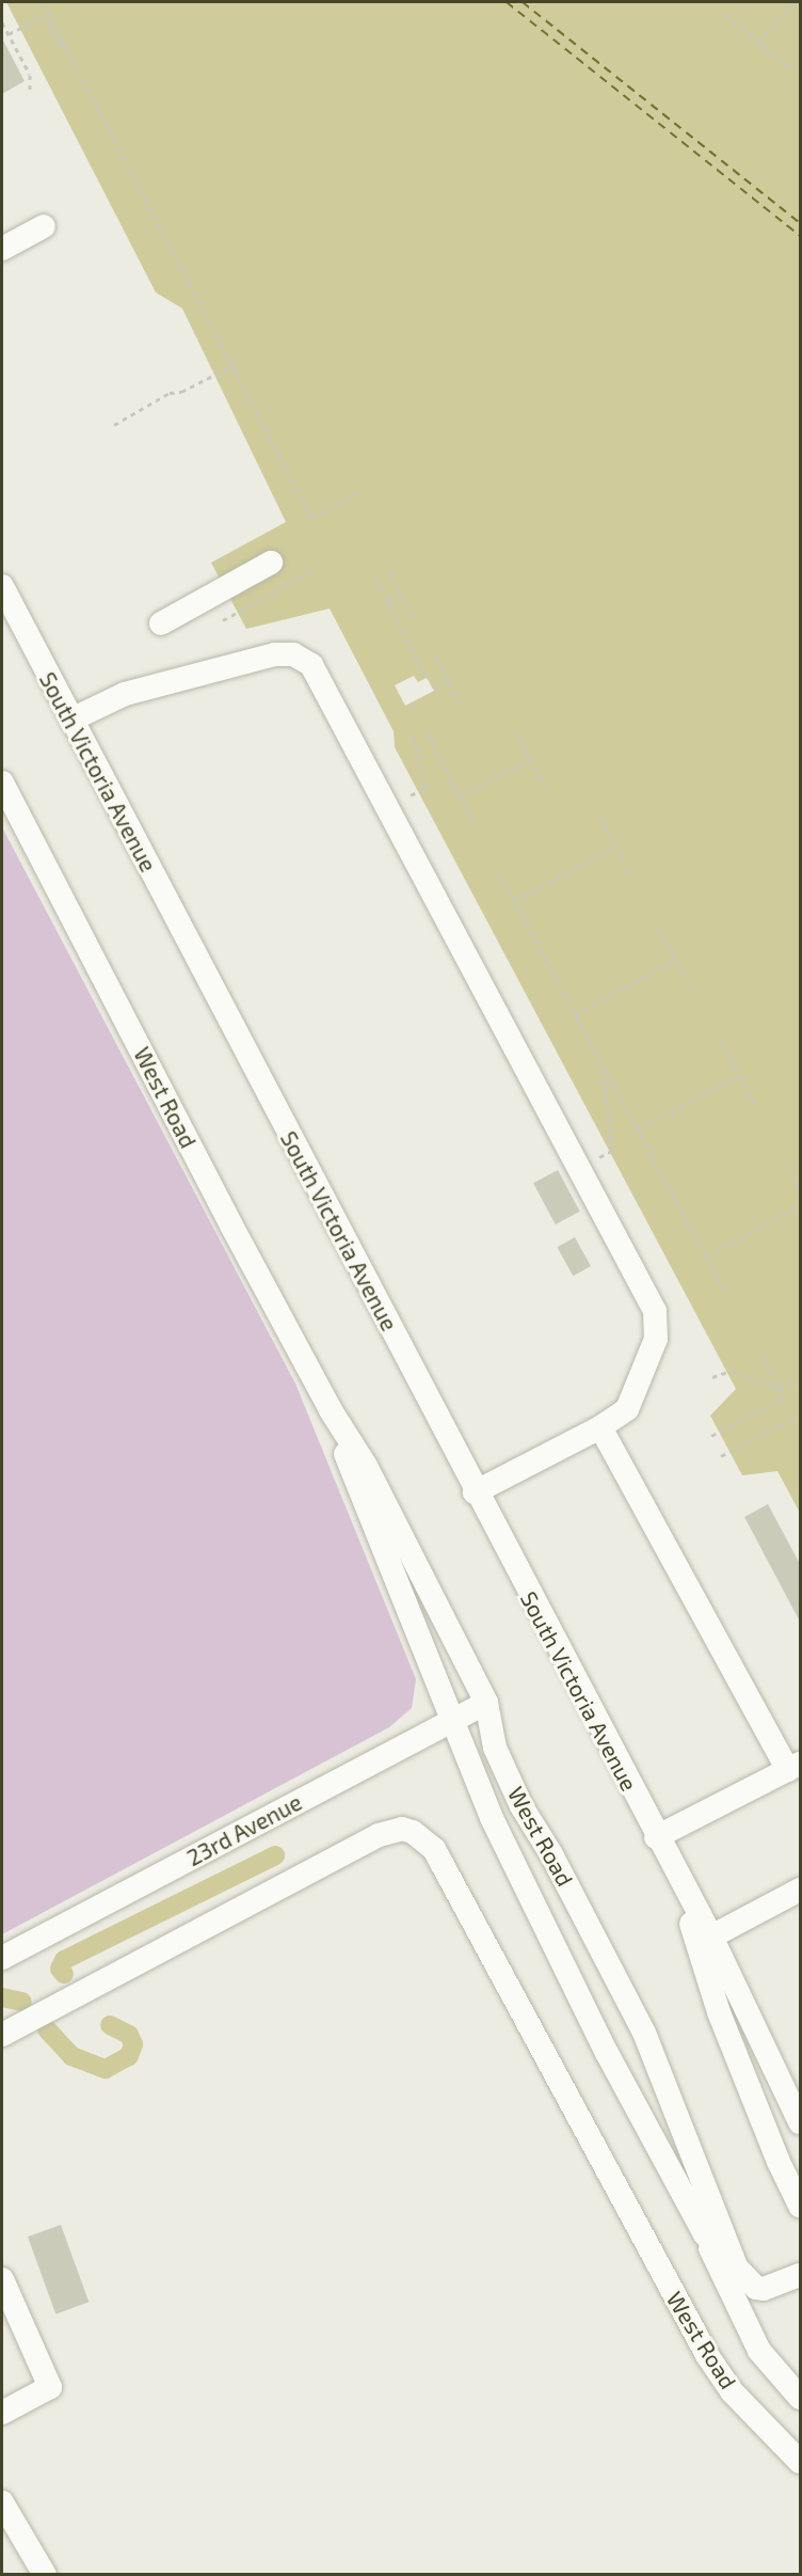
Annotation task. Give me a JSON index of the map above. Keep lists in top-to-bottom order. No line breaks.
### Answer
{"streets":{"street":["South Victoria Avenue","West Road","23rd Avenue"]},"crossings":[["West Road","23rd Avenue"]]}
